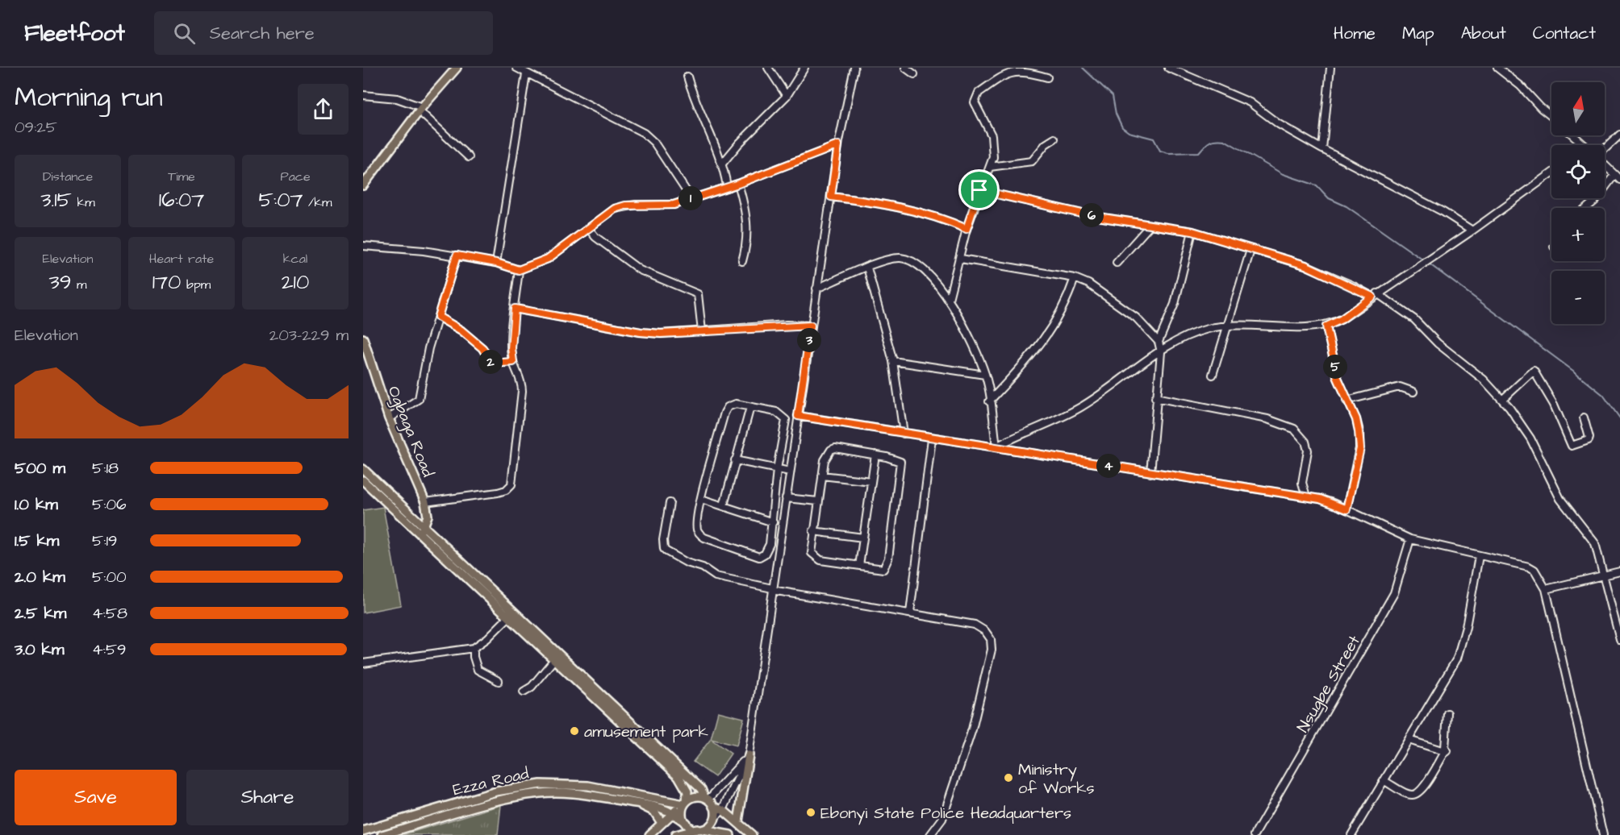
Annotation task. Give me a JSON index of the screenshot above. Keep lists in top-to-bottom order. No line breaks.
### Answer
{"streets":{"main road":["Ogbaga Road","Ezza Road"],"street":["Nsugbe Street"]},"places":["amusement park","Ministry of Works","Ebonyi State Police Headquarters"],"north":"top","page":{"header":"Fleetfoot","search":"Search here","nav":["Home","Map","About","Contact"],"heading":["Morning run","09:25"],"map_buttons":["+","−"],"stats":[["Distance","3.15 km"],["Time","16:07"],["Pace","5:07 /km"],["Elevation","39 m"],["Heart rate","170 bpm"],["kcal","210"]],"pins":["1","6","3","2","5","4"],"chart":["Elevation","203–229 m"],"list":[{"name":"500 m","note":"5:18"},{"name":"1.0 km","note":"5:06"},{"name":"1.5 km","note":"5:19"},{"name":"2.0 km","note":"5:00"},{"name":"2.5 km","note":"4:58"},{"name":"3.0 km","note":"4:59"}],"buttons":["Save","Share"]}}
